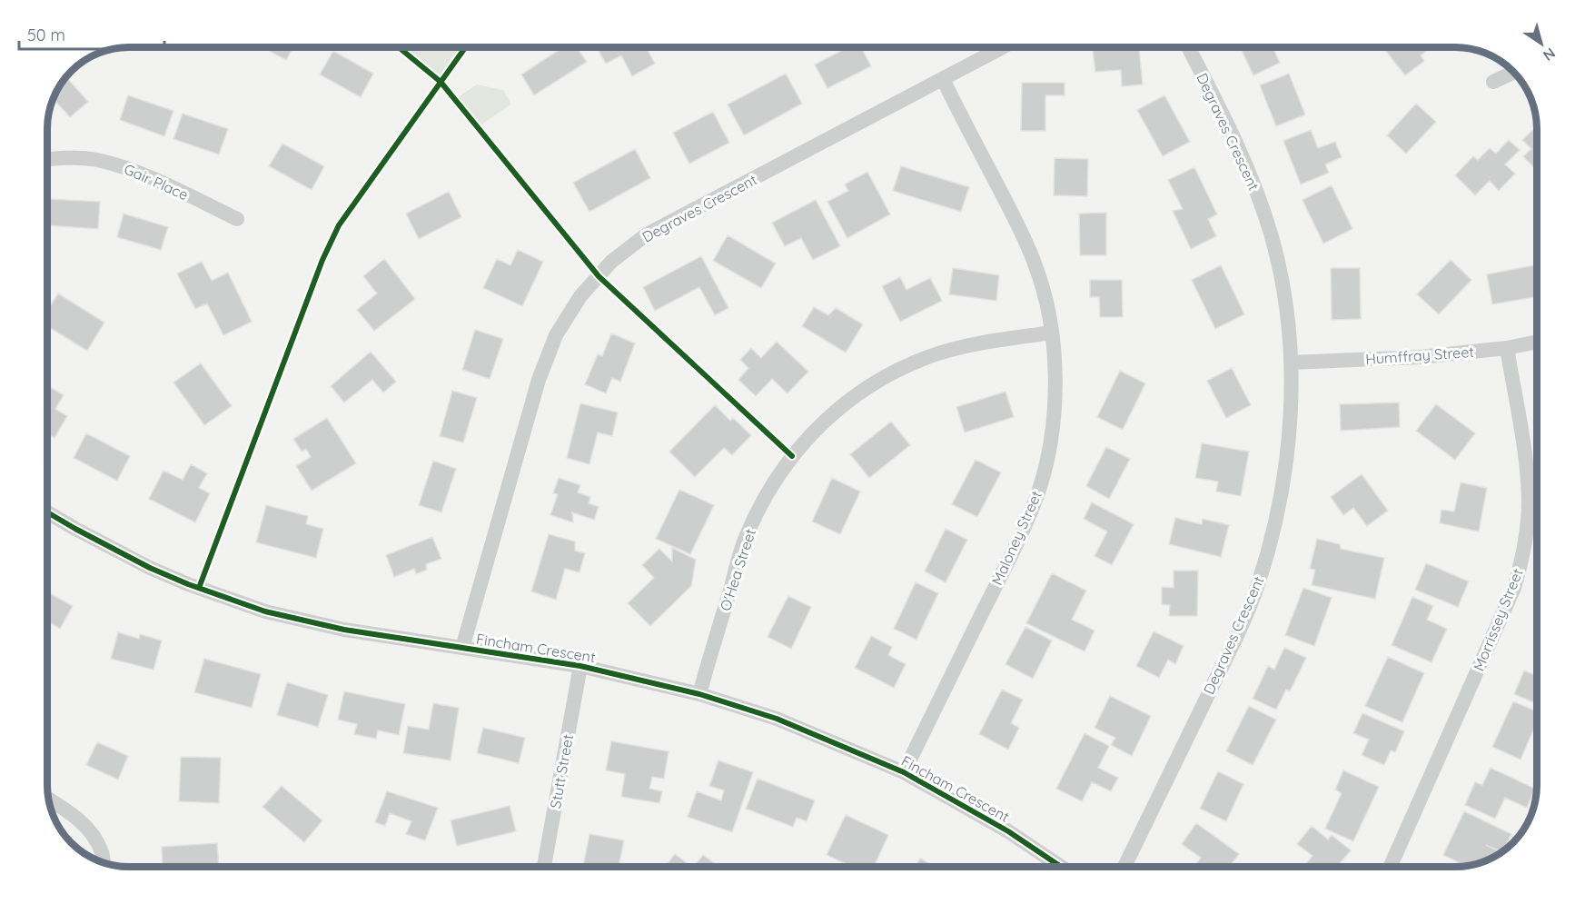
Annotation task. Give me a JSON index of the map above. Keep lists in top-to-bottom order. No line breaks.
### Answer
{"streets":{"street":["Degraves Crescent","Gair Place","Humffray Street","Maloney Street","O'Hea Street","Morrissey Street","Fincham Crescent","Stutt Street"]},"crossings":[["Degraves Crescent","Humffray Street"],["Degraves Crescent","Maloney Street"],["Degraves Crescent","Fincham Crescent"],["Humffray Street","Morrissey Street"],["Maloney Street","O'Hea Street"],["Maloney Street","Fincham Crescent"],["O'Hea Street","Fincham Crescent"],["Fincham Crescent","Stutt Street"]],"scale_bar":"50 m","north":"bottom right"}
